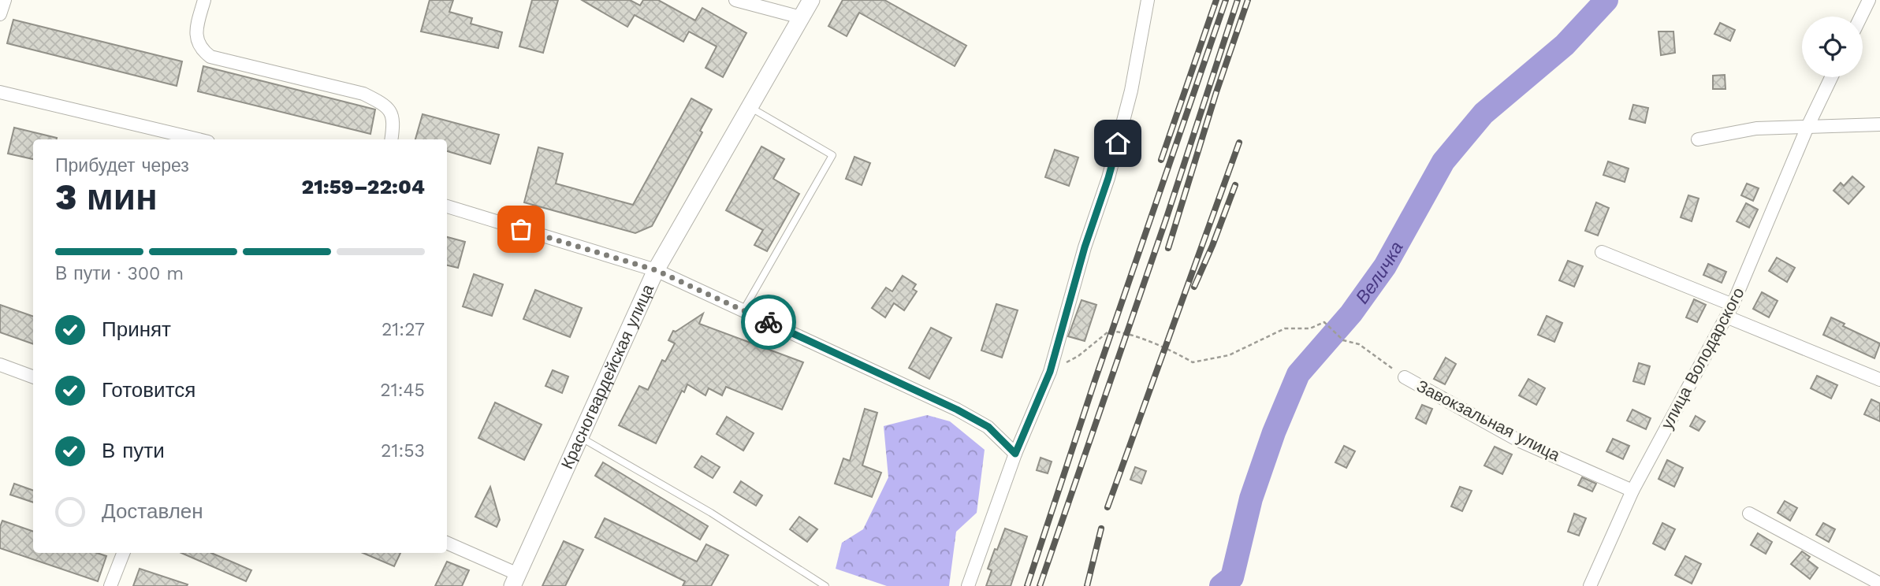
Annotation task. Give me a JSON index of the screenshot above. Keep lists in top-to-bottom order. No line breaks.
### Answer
{"streets":{"street":["улица Володарского","Красногвардейская улица","Завокзальная улица"]},"crossings":[["улица Володарского","Завокзальная улица"]],"water":["Величка"],"page":{"heading":["3 мин","Прибудет через","21:59–22:04"],"bar":"В пути · 300 m","list":[["Принят","21:27"],["Готовится","21:45"],["В пути","21:53"],"Доставлен"]}}
